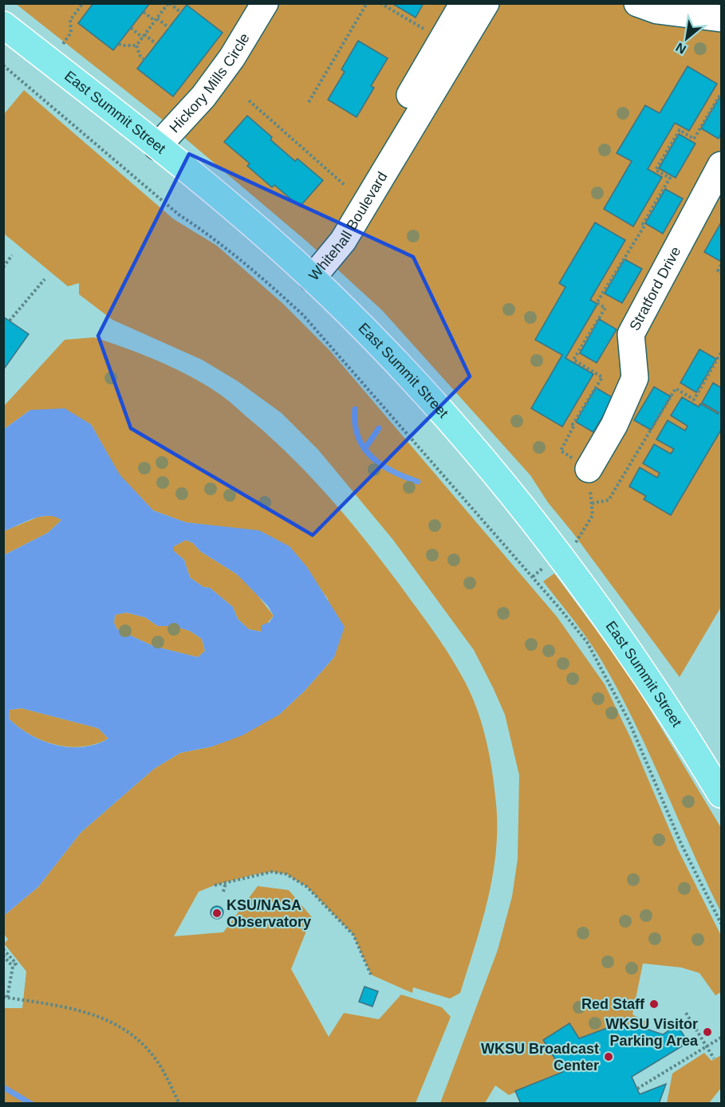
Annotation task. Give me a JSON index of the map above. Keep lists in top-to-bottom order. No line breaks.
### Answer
{"streets":{"main road":["East Summit Street"],"street":["Hickory Mills Circle","Whitehall Boulevard","Stratford Drive"]},"crossings":[["Hickory Mills Circle","East Summit Street"],["East Summit Street","Whitehall Boulevard"]],"places":["KSU/NASA Observatory","Red Staff","WKSU Visitor Parking Area","WKSU Broadcast Center"],"north":"bottom left"}
